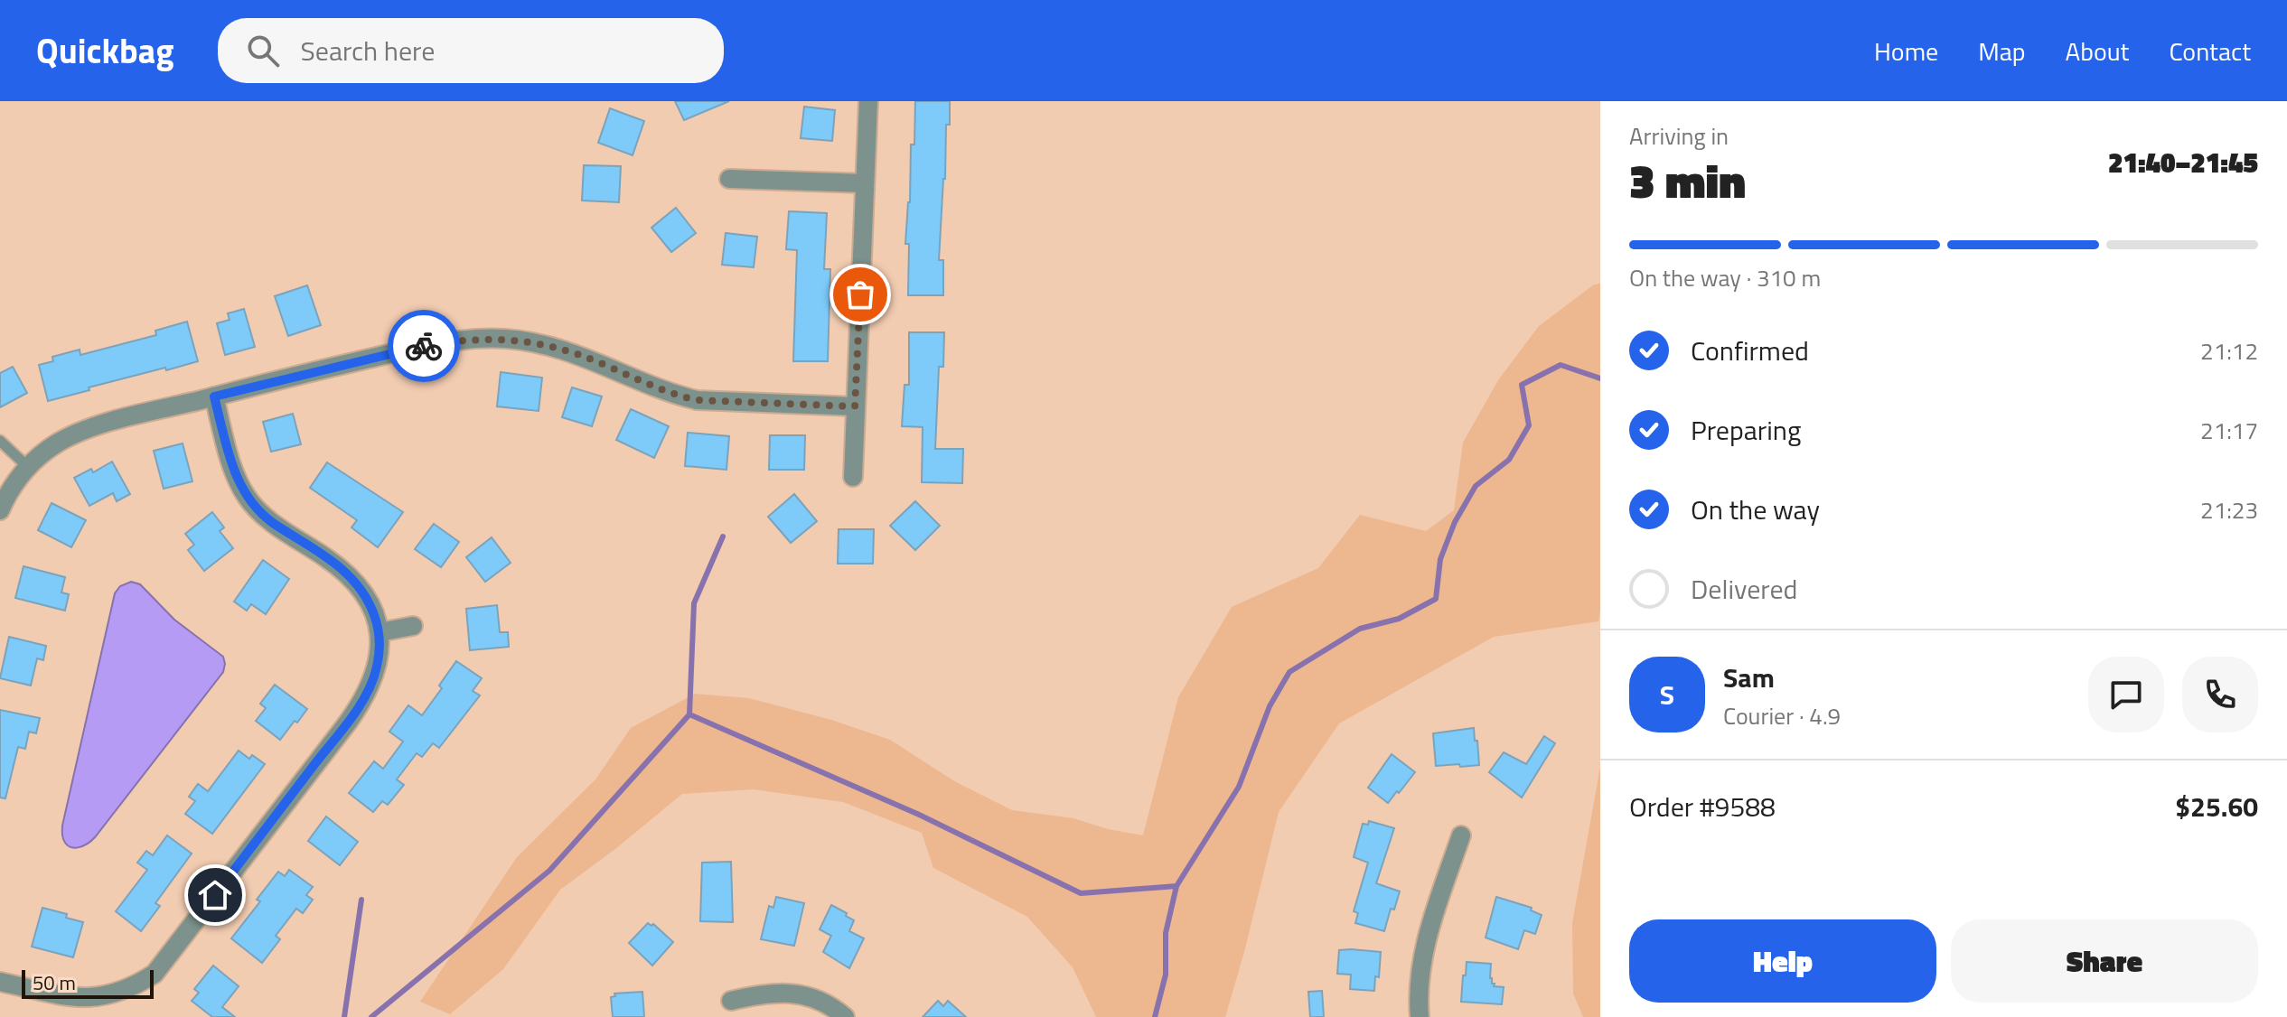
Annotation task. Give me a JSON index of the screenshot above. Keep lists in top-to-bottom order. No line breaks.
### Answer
{"scale_bar":"50 m","page":{"header":"Quickbag","search":"Search here","nav":["Home","Map","About","Contact"],"heading":["3 min","Arriving in","21:40–21:45"],"panel":["Sam","Courier · 4.9","Order #9588","$25.60"],"bar":"On the way · 310 m","list":[["Confirmed","21:12"],["Preparing","21:17"],["On the way","21:23"],"Delivered"],"round":"S","buttons":["Help","Share"],"scale":"50 m"}}
